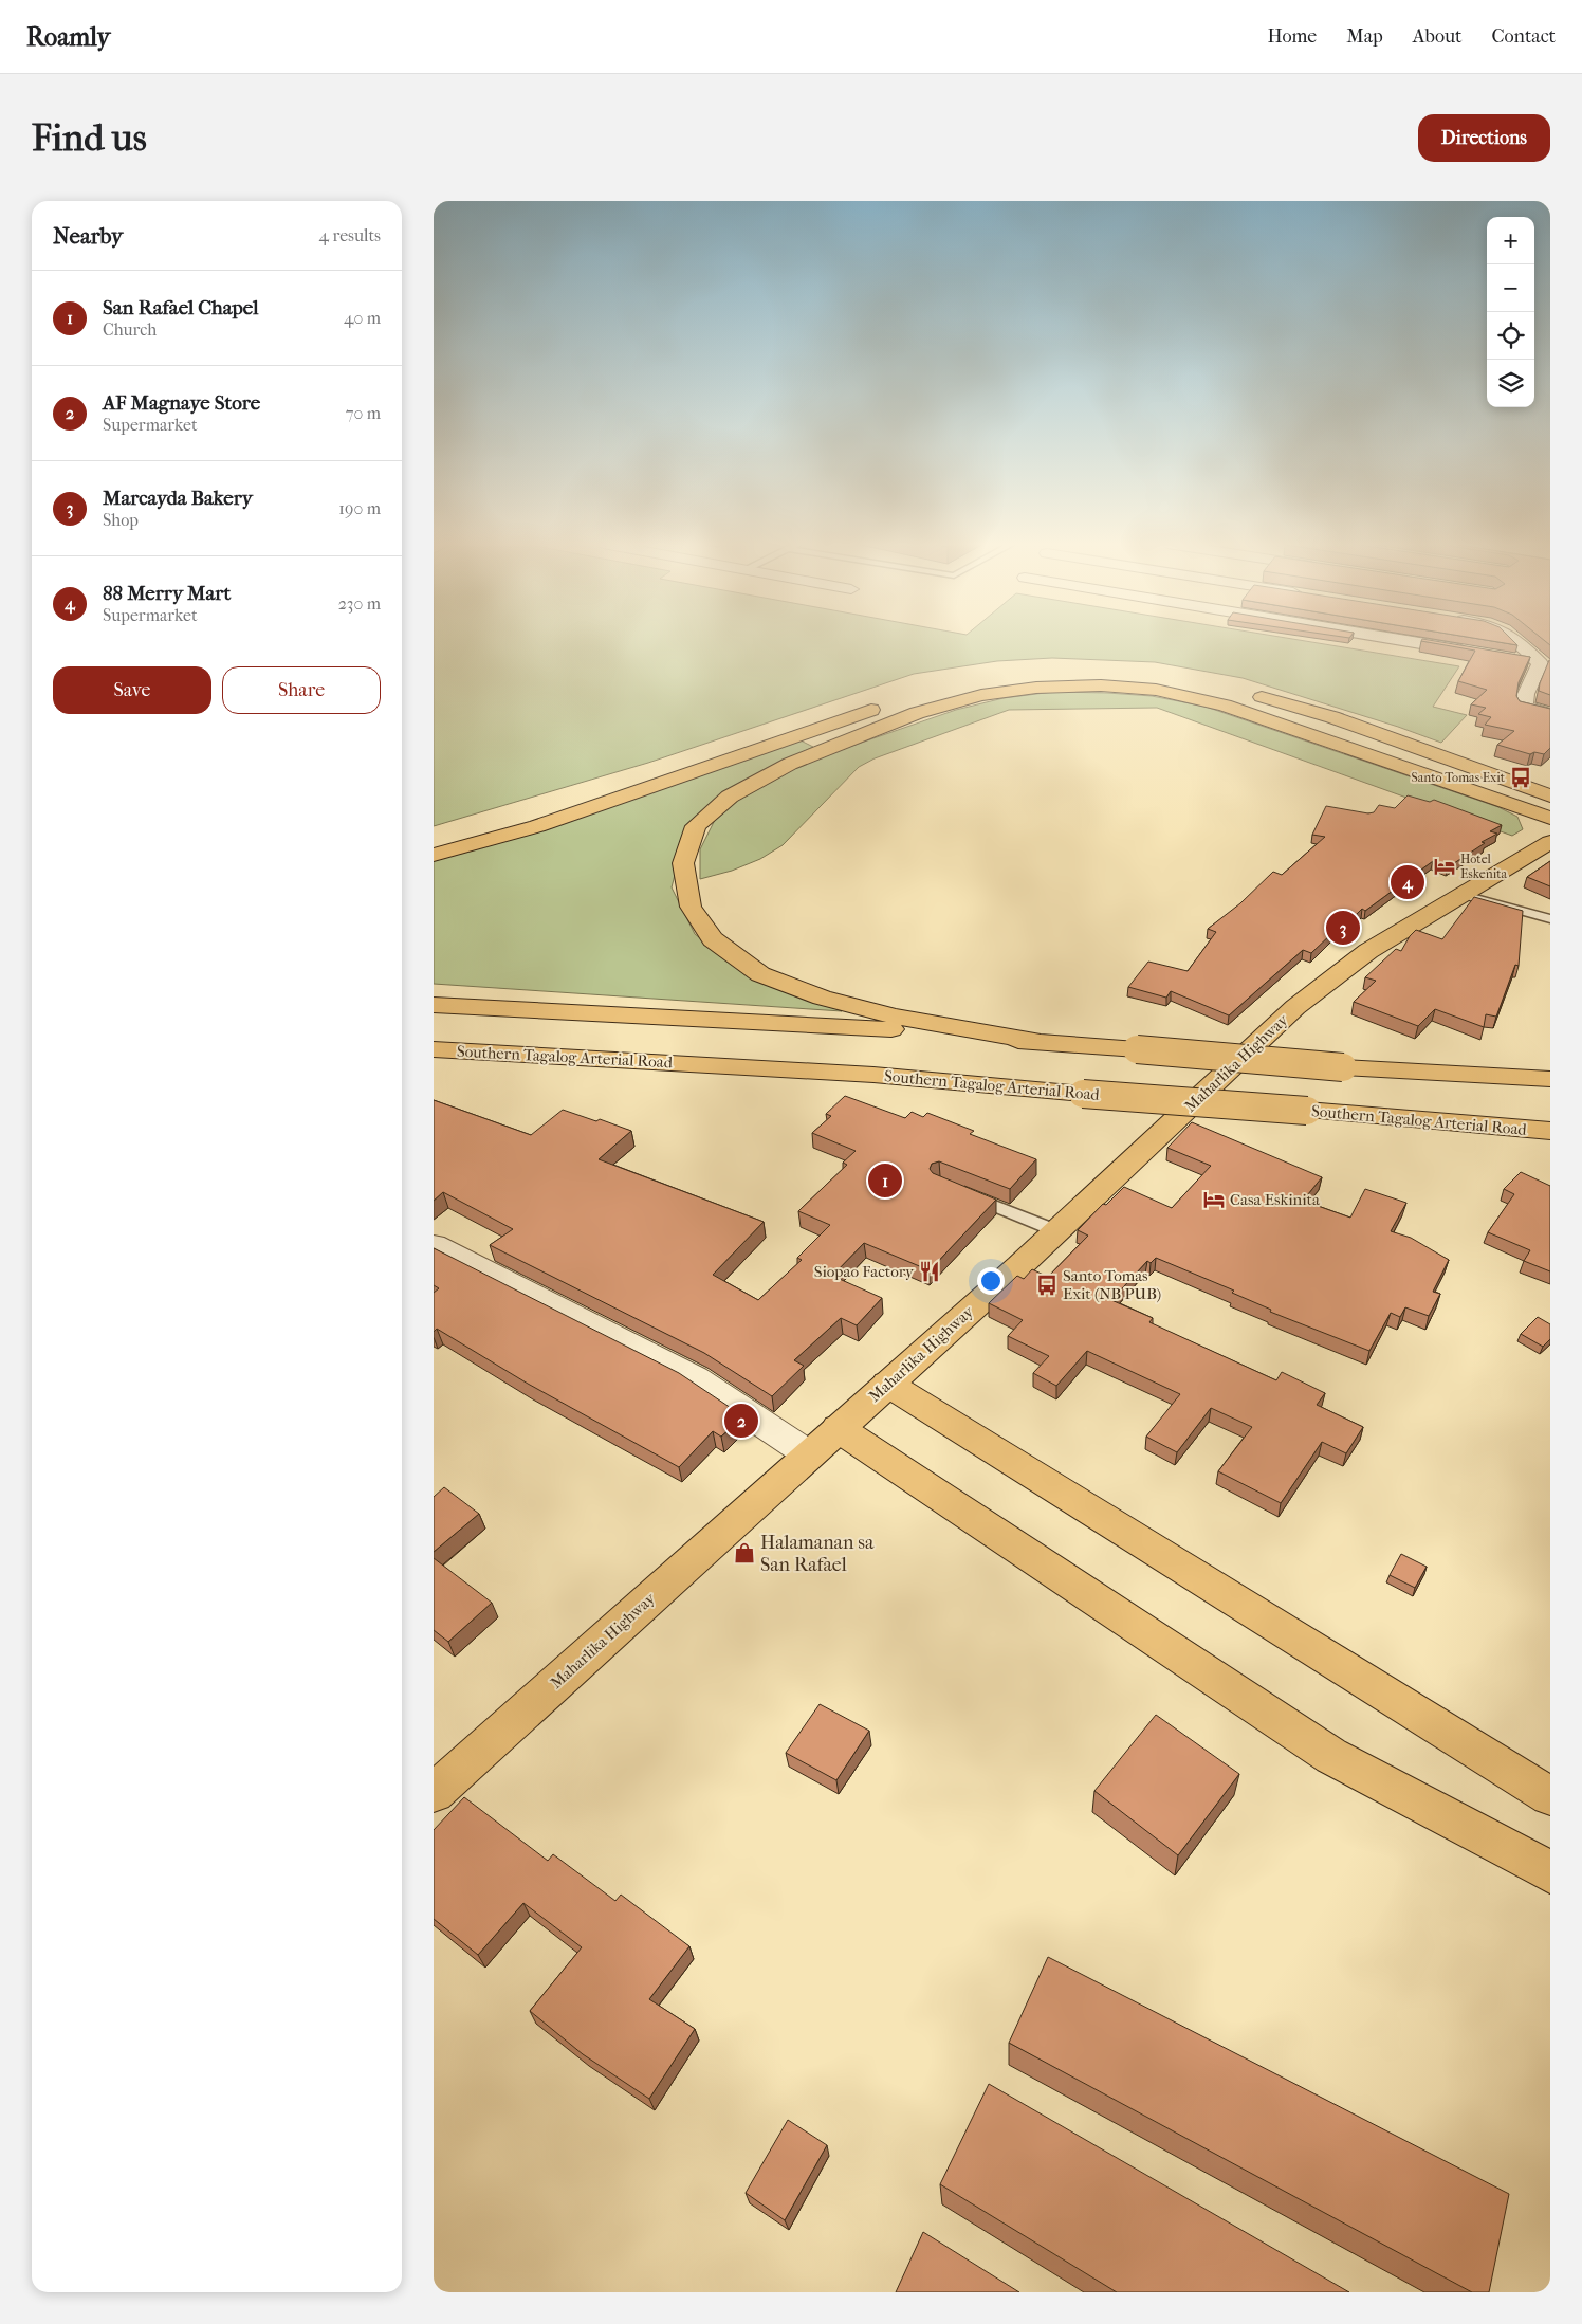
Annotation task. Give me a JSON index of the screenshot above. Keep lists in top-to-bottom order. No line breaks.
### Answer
{"streets":{"highway":["Southern Tagalog Arterial Road","Maharlika Highway"]},"places":{"bus stop":["Santo Tomas Exit","Santo Tomas Exit (NB PUB)"],"hotel":["Hotel Eskenita","Casa Eskinita"],"restaurant":["Siopao Factory"],"shop":["Halamanan sa San Rafael"]},"page":{"header":"Roamly","nav":["Home","Map","About","Contact"],"buttons":["Directions",["Save","Share"]],"title":"Find us","heading":["Nearby","4 results"],"map_buttons":["+","−"],"list":[{"mark":"1","name":"San Rafael Chapel","note":"Church","value":"40 m"},{"mark":"2","name":"AF Magnaye Store","note":"Supermarket","value":"70 m"},{"mark":"3","name":"Marcayda Bakery","note":"Shop","value":"190 m"},{"mark":"4","name":"88 Merry Mart","note":"Supermarket","value":"230 m"}],"pins":["4","3","1","2"]}}
